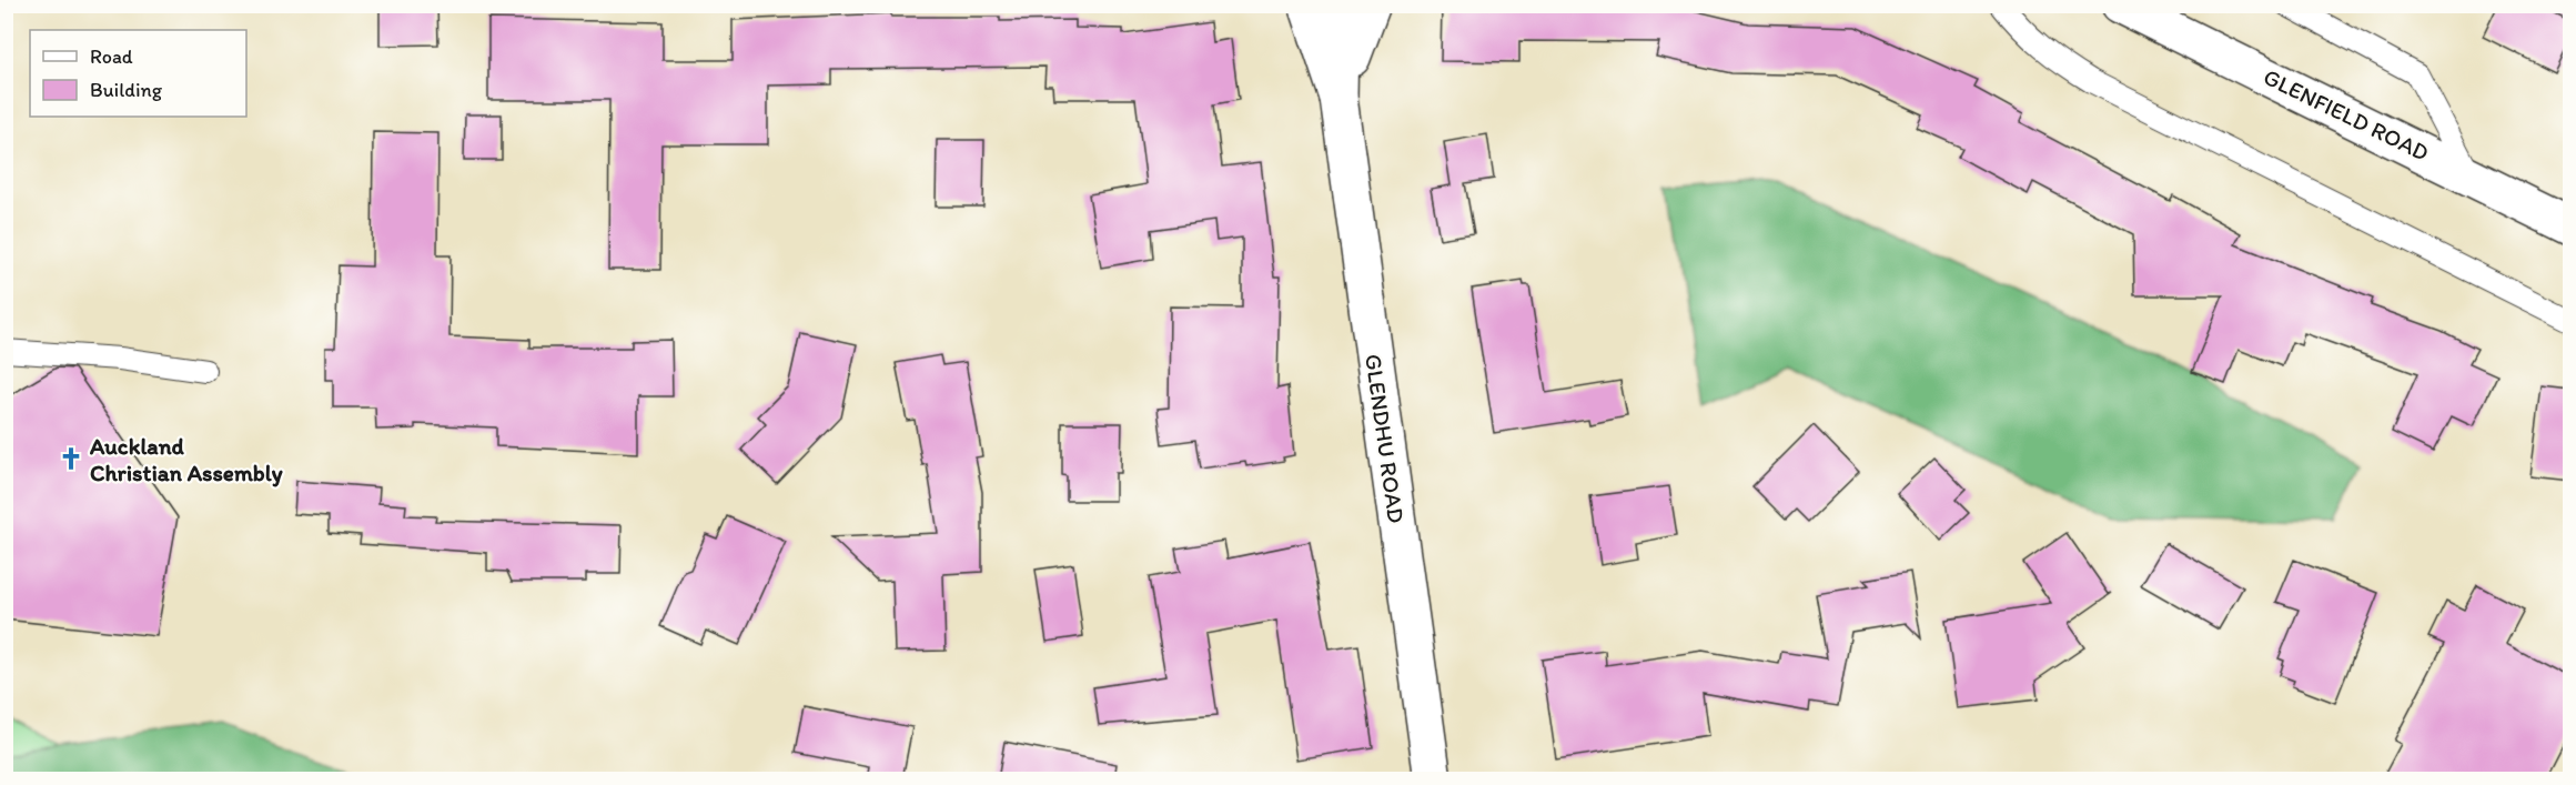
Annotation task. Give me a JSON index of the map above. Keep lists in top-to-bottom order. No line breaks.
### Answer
{"streets":{"street":["GLENFIELD ROAD","GLENDHU ROAD"]},"places":{"church":["Auckland Christian Assembly"]},"legend":["Road","Building"]}
